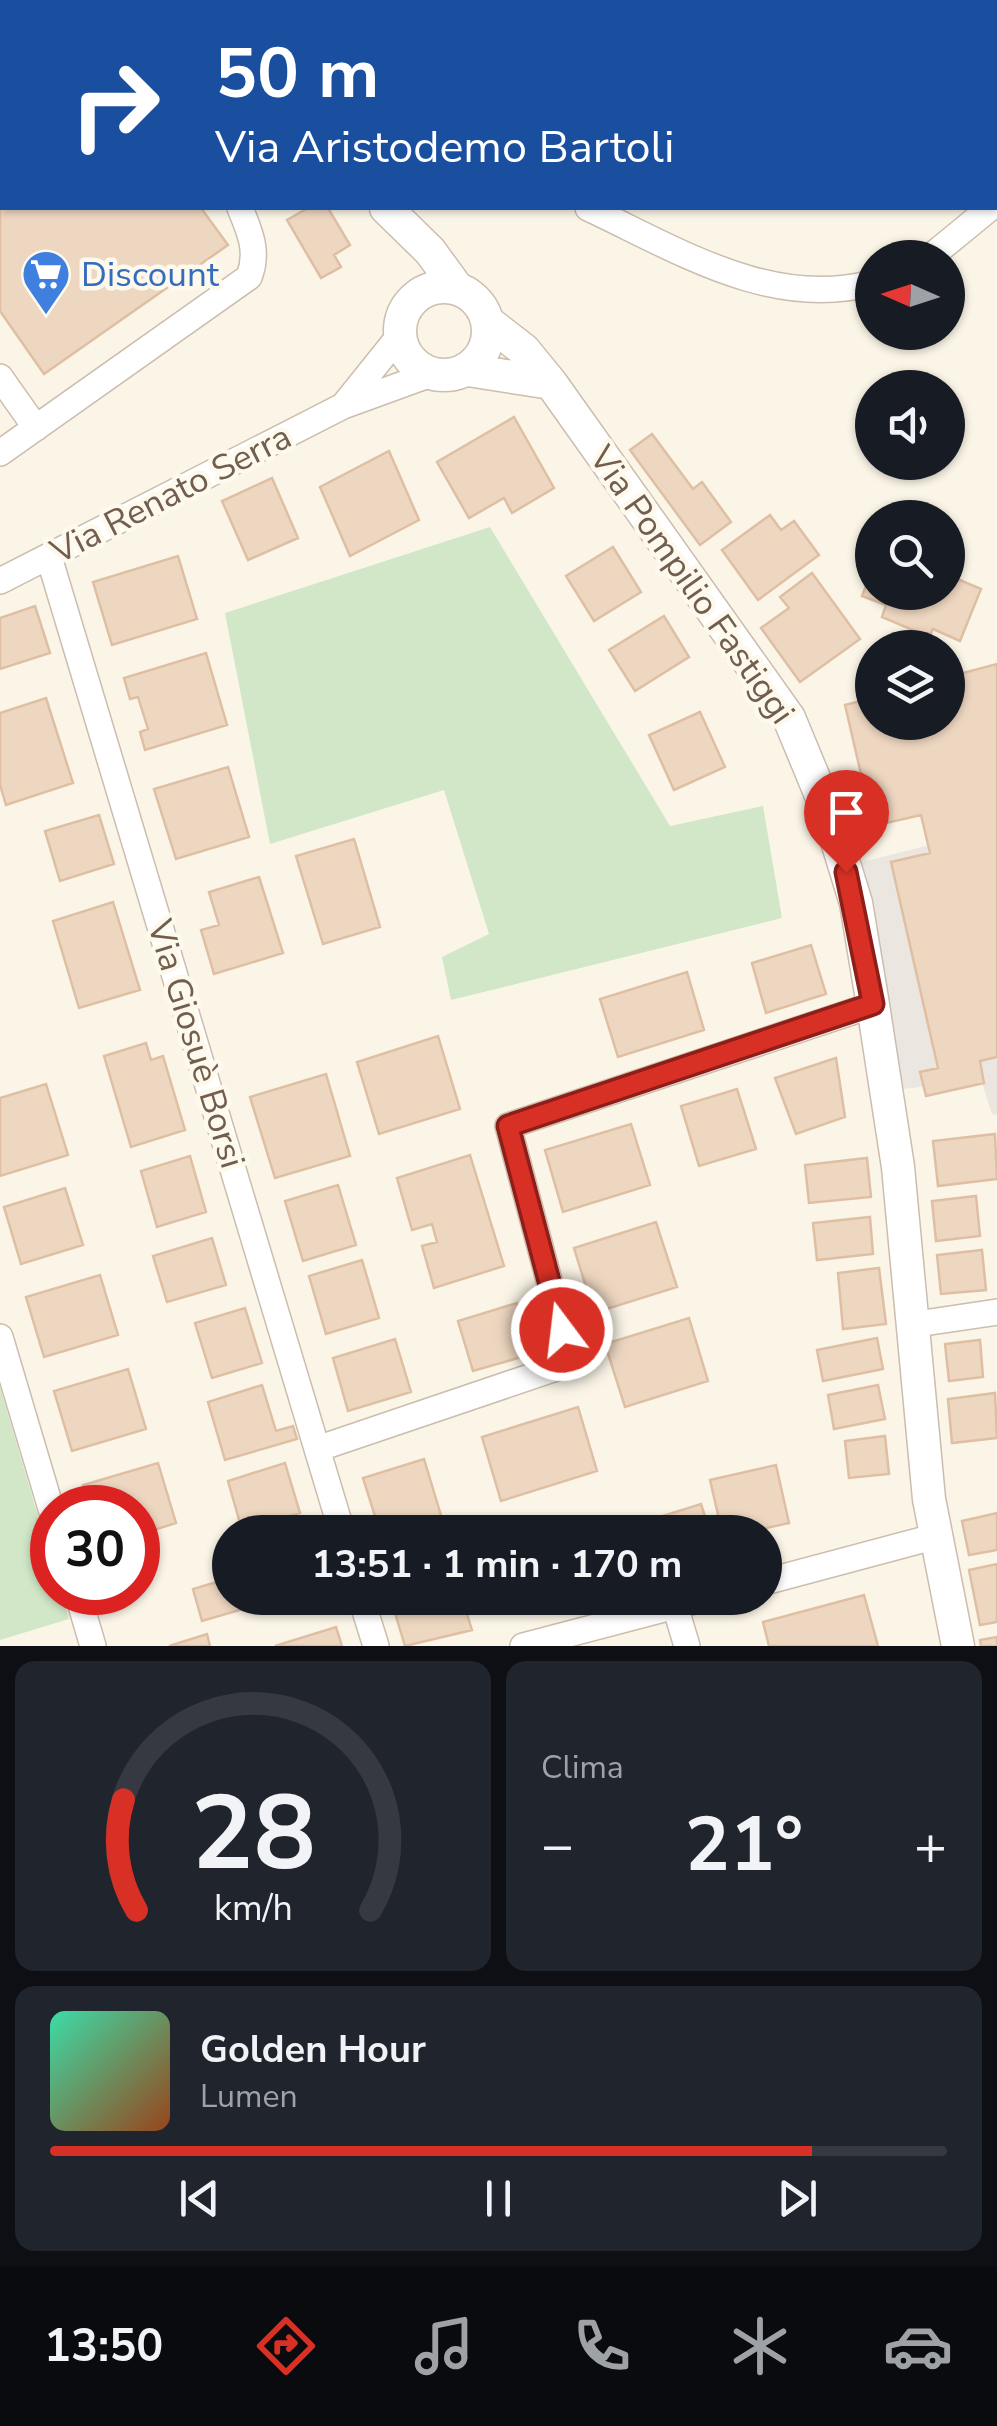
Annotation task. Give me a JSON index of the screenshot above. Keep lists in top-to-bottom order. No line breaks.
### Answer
{"streets":{"street":["Via Renato Serra","Via Pompilio Fastiggi","Via Giosuè Borsi"]},"crossings":[["Via Renato Serra","Via Pompilio Fastiggi"],["Via Renato Serra","Via Giosuè Borsi"]],"places":{"supermarket":["Discount"]},"north":"left","page":{"turn":["50 m","Via Aristodemo Bartoli"],"limit":"30","trip":"13:51 · 1 min · 170 m","tile":"Clima","heat":["−","21°","+"],"song":["Golden Hour","Lumen"],"tabs":"13:50","gauge":["28","km/h"]}}
